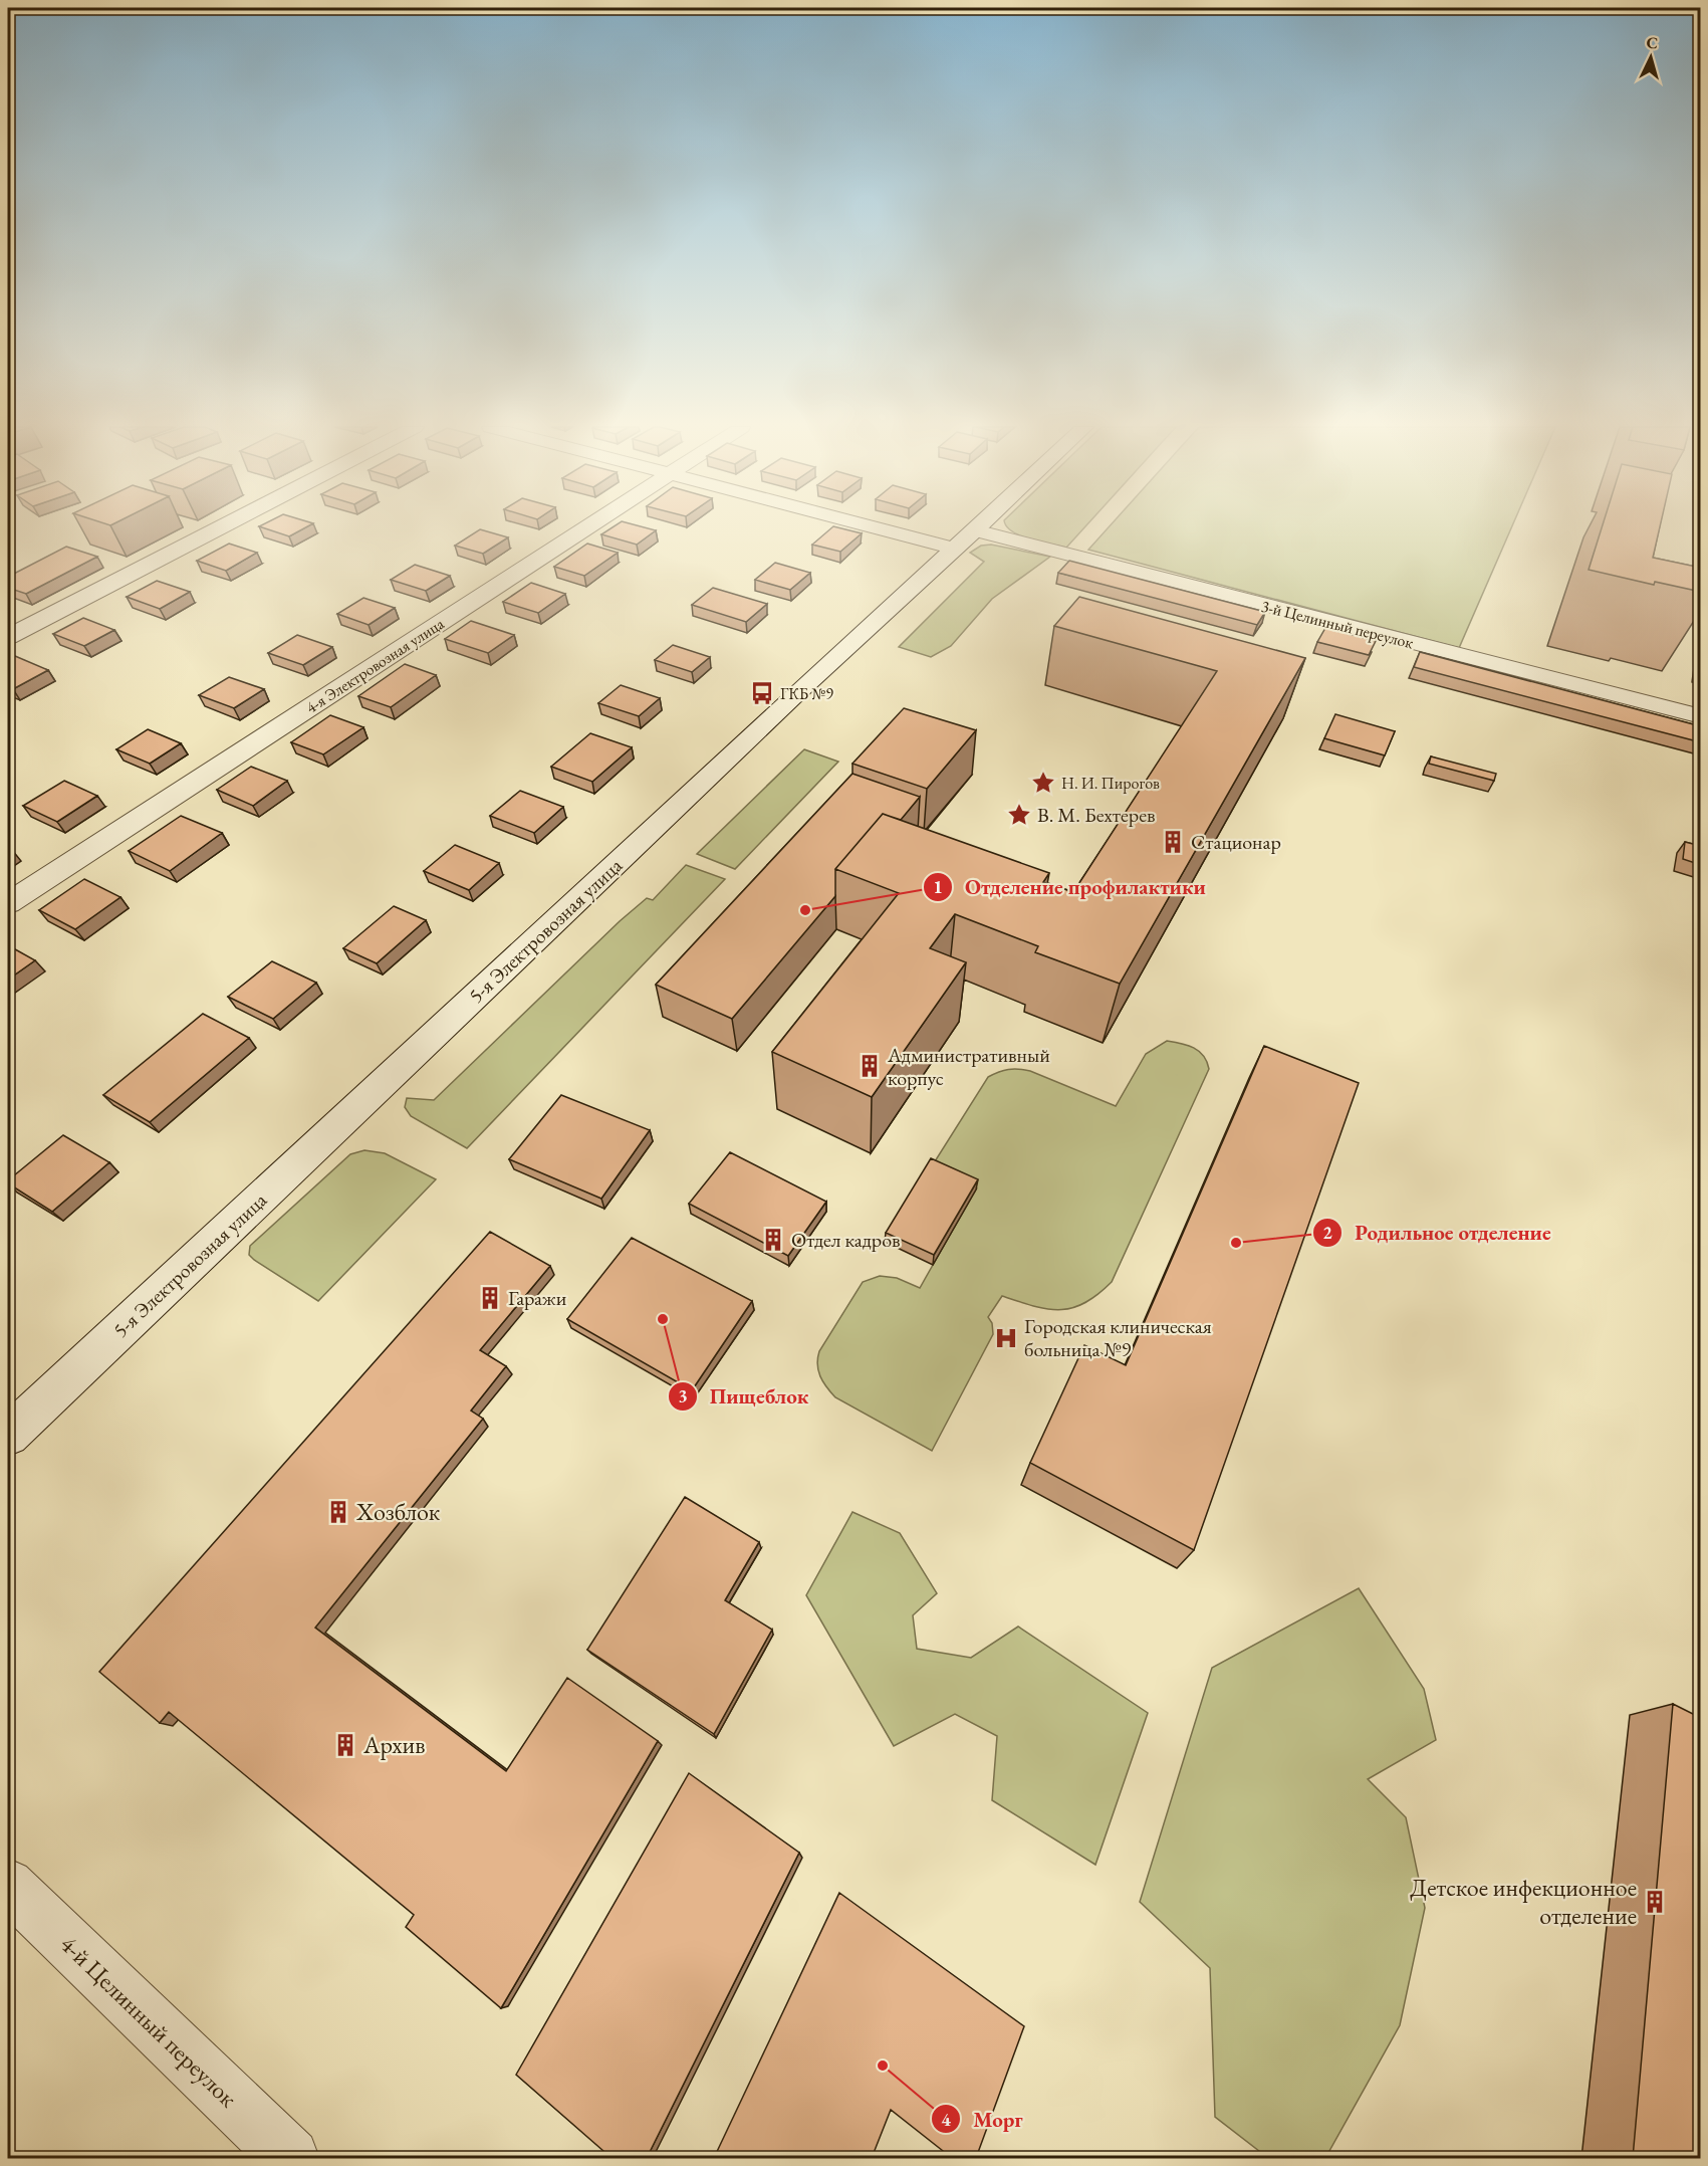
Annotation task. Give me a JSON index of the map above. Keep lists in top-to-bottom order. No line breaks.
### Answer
{"streets":{"street":["3-й Целинный переулок","4-я Электровозная улица","5-я Электровозная улица","4-й Целинный переулок"]},"crossings":[["3-й Целинный переулок","5-я Электровозная улица"]],"places":{"bus stop":["ГКБ №9"],"place":["Н. И. Пирогов","В. М. Бехтерев"],"building":["Стационар","Административный корпус","Отдел кадров","Гаражи","Хозблок","Архив","Детское инфекционное отделение"],"other":["Отделение профилактики","Родильное отделение","Пищеблок","Морг"],"hospital":["Городская клиническая больница №9"]},"north":"top"}
